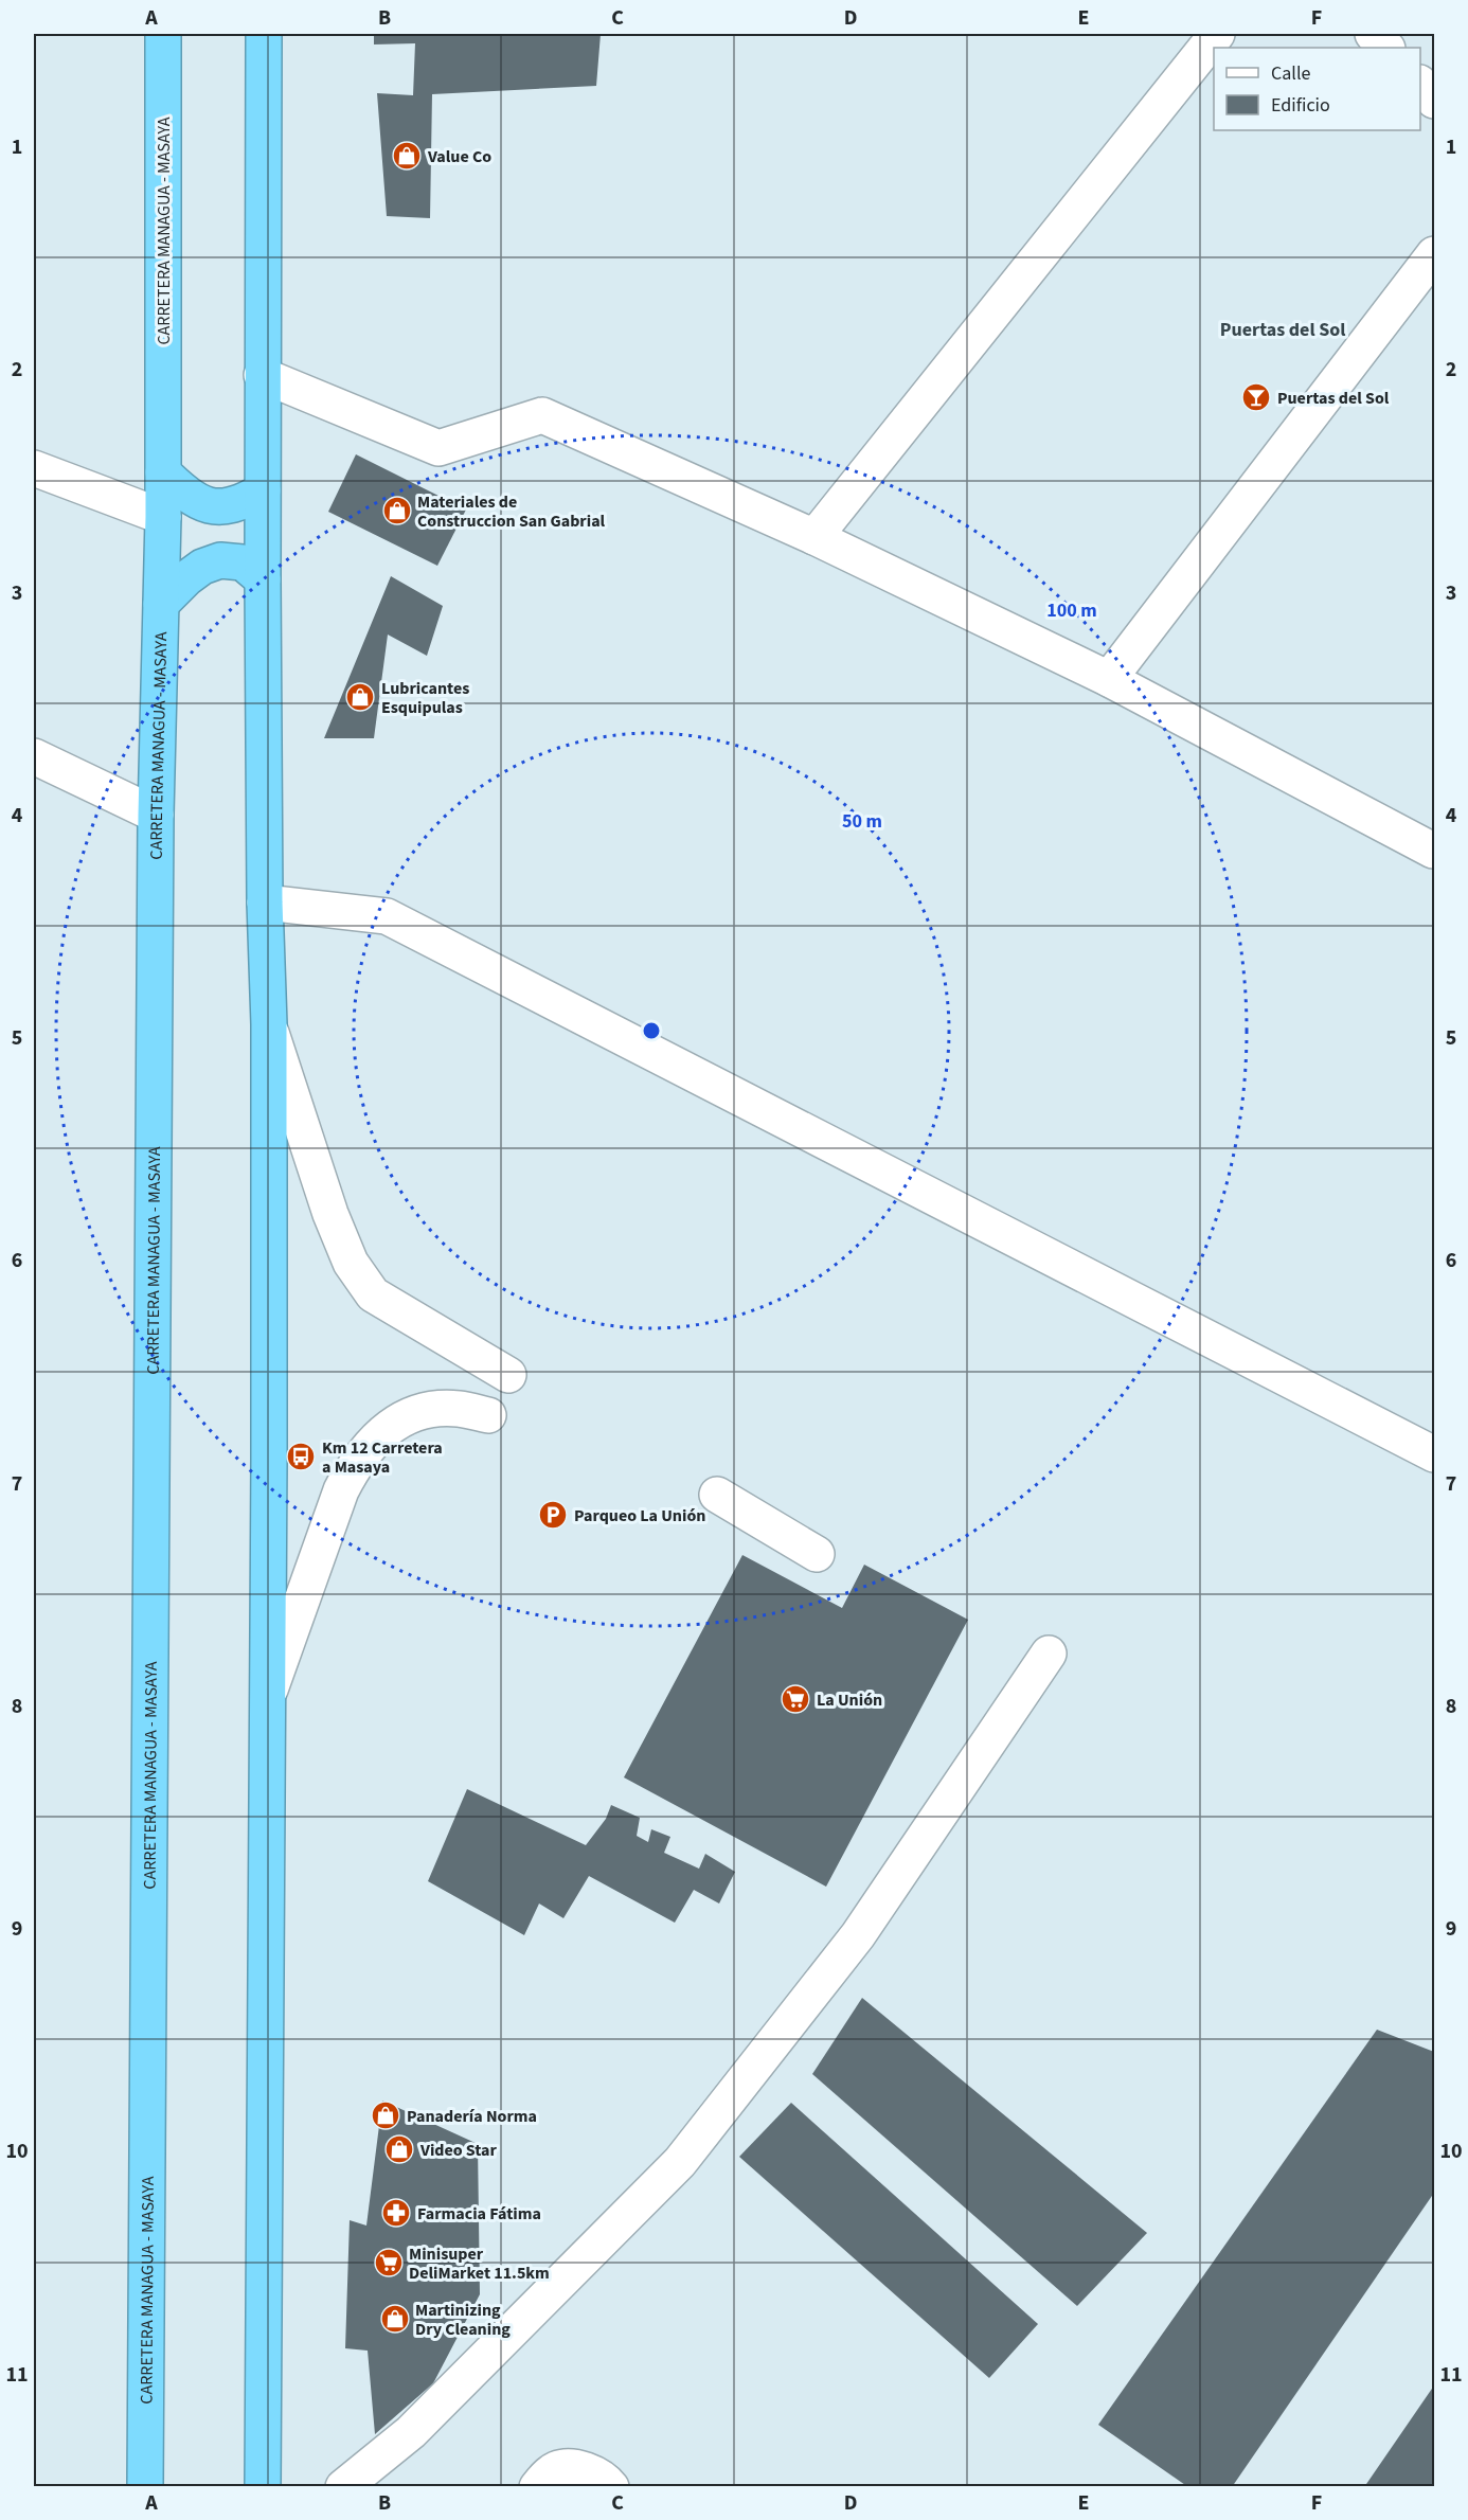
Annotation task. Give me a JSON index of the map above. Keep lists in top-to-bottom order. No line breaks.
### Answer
{"streets":{"highway":["CARRETERA MANAGUA - MASAYA"]},"districts":["Puertas del Sol"],"places":{"shop":["Value Co","Materiales de Construccion San Gabrial","Lubricantes Esquipulas","Panadería Norma","Video Star","Martinizing Dry Cleaning"],"bar":["Puertas del Sol"],"bus stop":["Km 12 Carretera a Masaya"],"parking":["Parqueo La Unión"],"supermarket":["La Unión","Minisuper DeliMarket 11.5km"],"pharmacy":["Farmacia Fátima"]},"legend":["Calle","Edificio"],"grid":{"columns":["A","B","C","D","E","F"],"rows":["1","2","3","4","5","6","7","8","9","10","11"]},"rings":["100 m","50 m"]}
